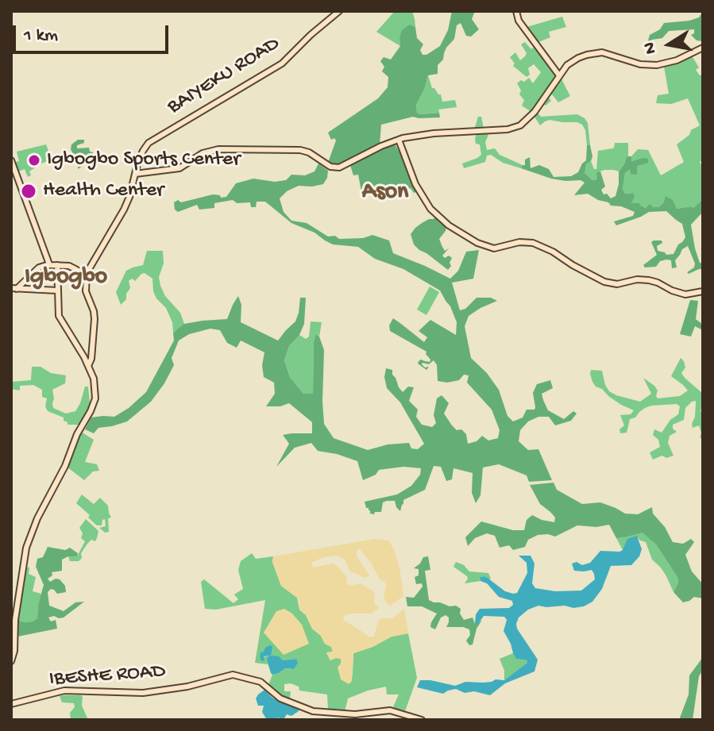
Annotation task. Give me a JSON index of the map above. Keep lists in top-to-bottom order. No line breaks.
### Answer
{"streets":{"main road":["BAIYEKU ROAD","IBESHE ROAD"]},"districts":["Ason","Igbogbo"],"places":["Igbogbo Sports Center","Health Center"],"scale_bar":"1 km","north":"left"}
